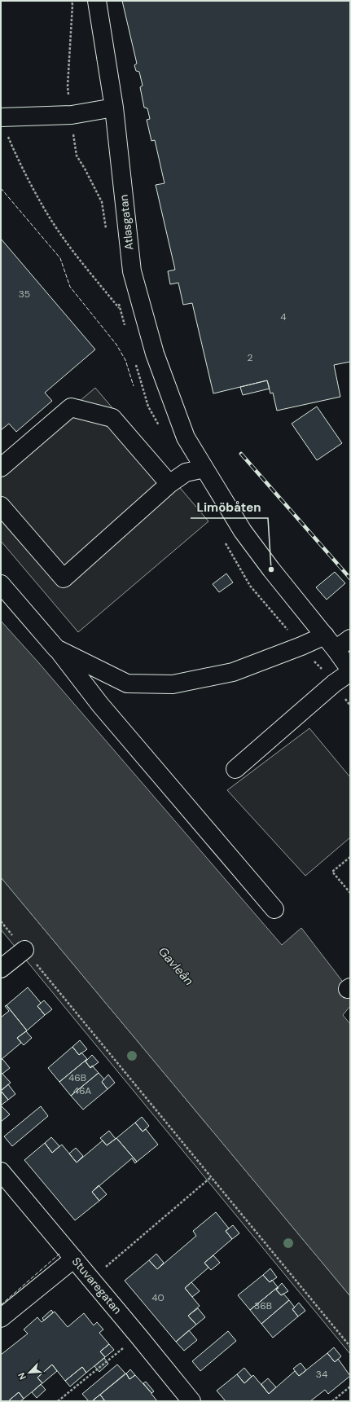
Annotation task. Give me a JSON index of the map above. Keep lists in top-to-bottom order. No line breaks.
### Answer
{"streets":{"street":["Atlasgatan","Stuvaregatan"]},"water":["Gavleån"],"places":["Limöbåten"],"house_numbers":["35","4","2","46B","46A","40","36B","34"],"north":"bottom left"}
